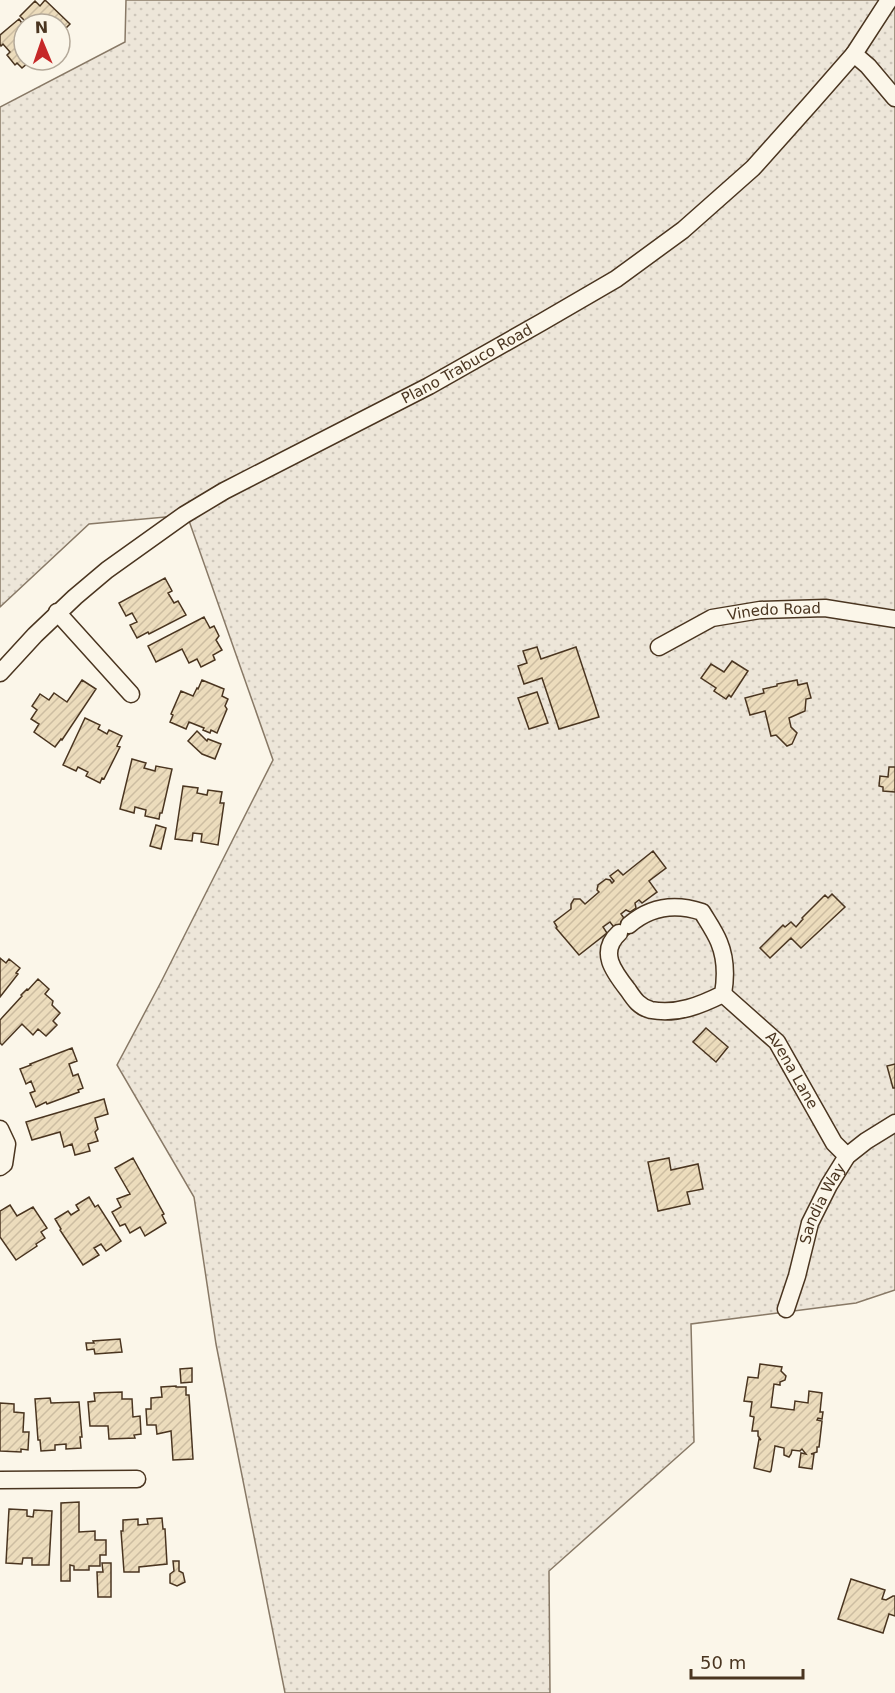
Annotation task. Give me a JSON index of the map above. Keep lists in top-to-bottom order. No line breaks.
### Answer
{"streets":{"street":["Plano Trabuco Road","Vinedo Road","Avena Lane","Sandia Way"]},"crossings":[["Avena Lane","Sandia Way"]],"scale_bar":"50 m","north":"top"}
